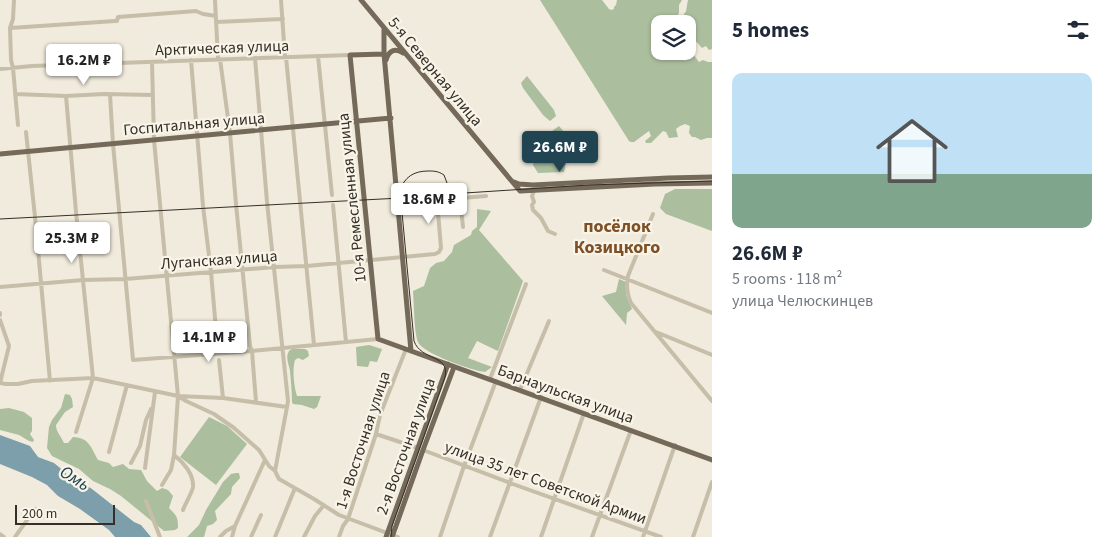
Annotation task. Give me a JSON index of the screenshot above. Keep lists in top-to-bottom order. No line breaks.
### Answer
{"streets":{"main road":["Арктическая улица","5-я Северная улица","Госпитальная улица","10-я Ремесленная улица","Барнаульская улица","2-я Восточная улица"],"street":["Луганская улица","1-я Восточная улица","улица 35 лет Советской Армии"]},"crossings":[["Арктическая улица","10-я Ремесленная улица"],["Госпитальная улица","10-я Ремесленная улица"],["10-я Ремесленная улица","Луганская улица"],["10-я Ремесленная улица","Барнаульская улица"],["Барнаульская улица","1-я Восточная улица"],["Барнаульская улица","2-я Восточная улица"],["1-я Восточная улица","улица 35 лет Советской Армии"],["2-я Восточная улица","улица 35 лет Советской Армии"]],"districts":["посёлок Козицкого"],"water":["Омь"],"scale_bar":"200 m","page":{"heading":"5 homes","price":["16.2M ₽","26.6M ₽","18.6M ₽","25.3M ₽","14.1M ₽"],"list":[{"name":"26.6M ₽","note":"5 rooms · 118 m² · улица Челюскинцев"}],"scale":"200 m"}}
